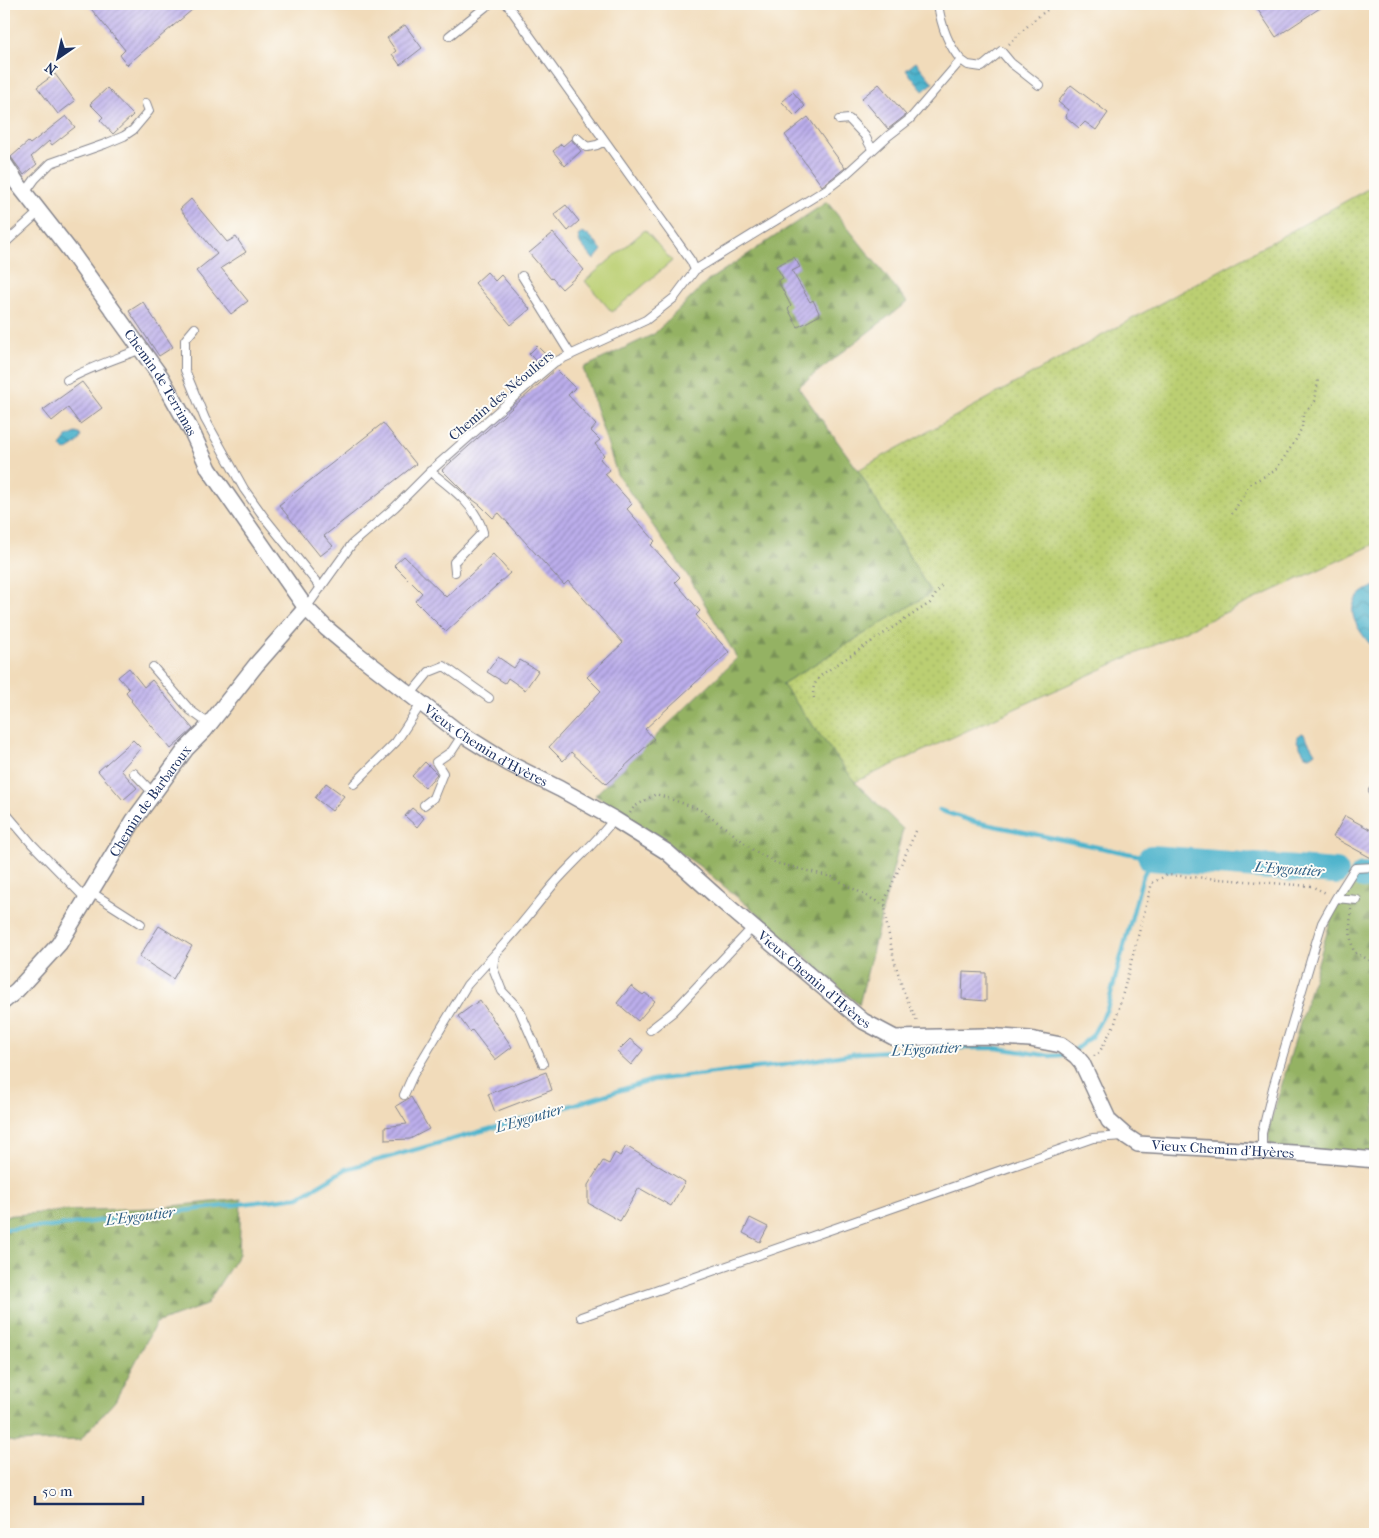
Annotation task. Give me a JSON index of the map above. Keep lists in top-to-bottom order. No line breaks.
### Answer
{"streets":{"street":["Chemin de Terrimas","Vieux Chemin d'Hyères","Chemin de Barbaroux"],"lane":["Chemin des Néouliers"]},"crossings":[["Chemin de Terrimas","Chemin des Néouliers"],["Chemin de Terrimas","Vieux Chemin d'Hyères"],["Chemin de Terrimas","Chemin de Barbaroux"],["Chemin des Néouliers","Vieux Chemin d'Hyères"],["Chemin des Néouliers","Chemin de Barbaroux"],["Vieux Chemin d'Hyères","Chemin de Barbaroux"]],"water":["L'Eygoutier"],"scale_bar":"50 m","north":"bottom left"}
